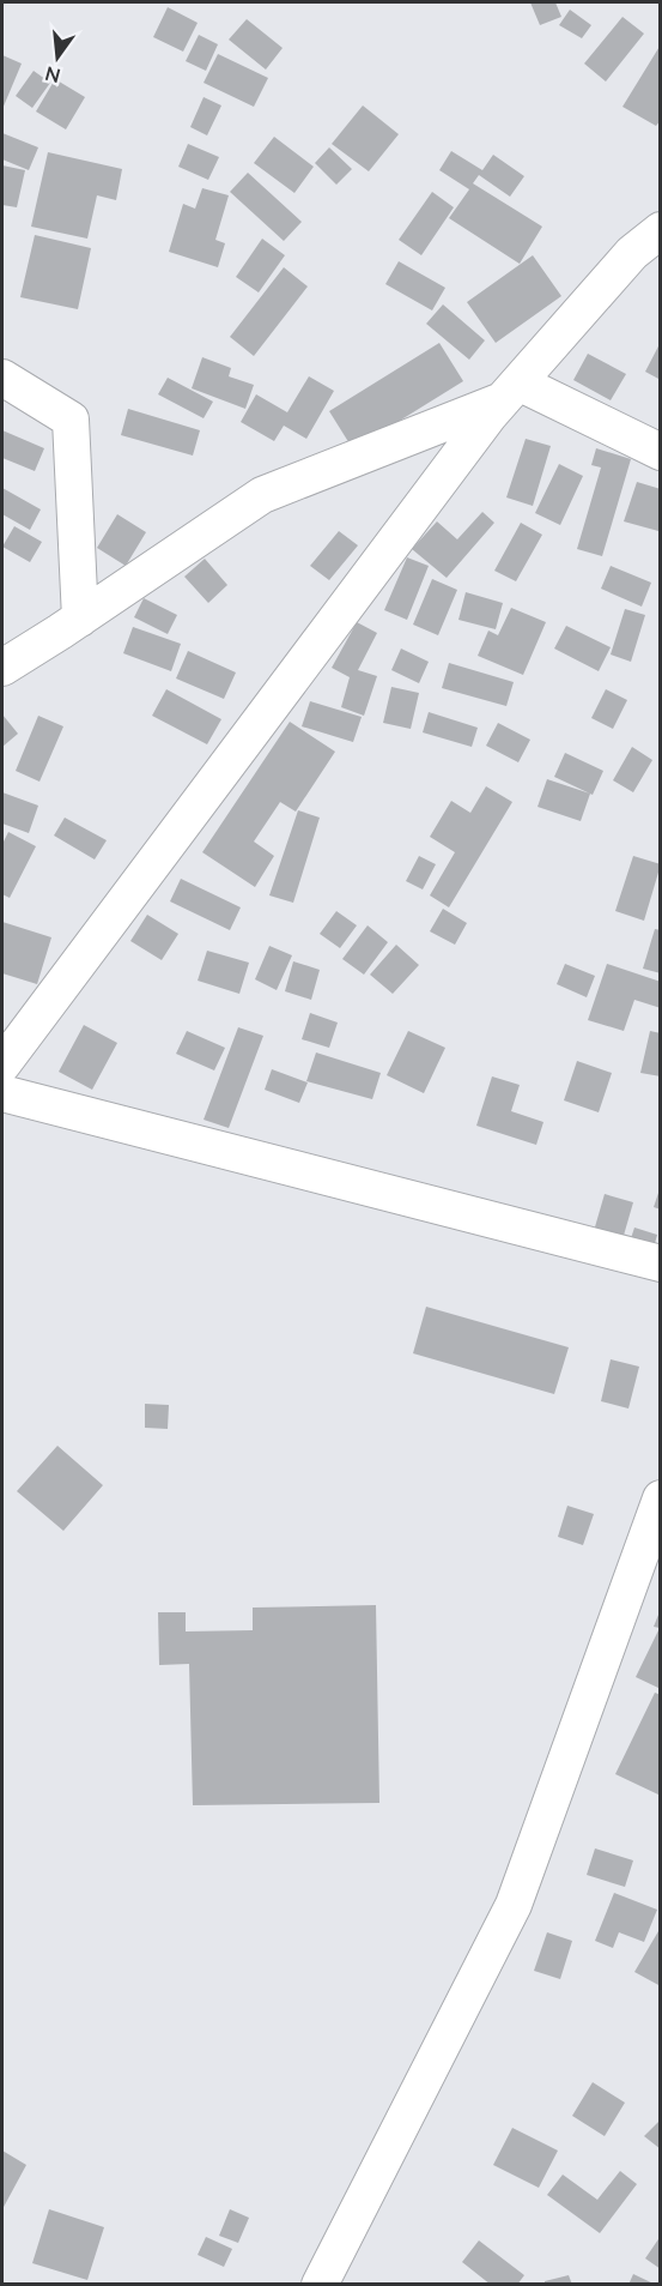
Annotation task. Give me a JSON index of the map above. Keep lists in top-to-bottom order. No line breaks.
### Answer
{"north":"bottom"}
